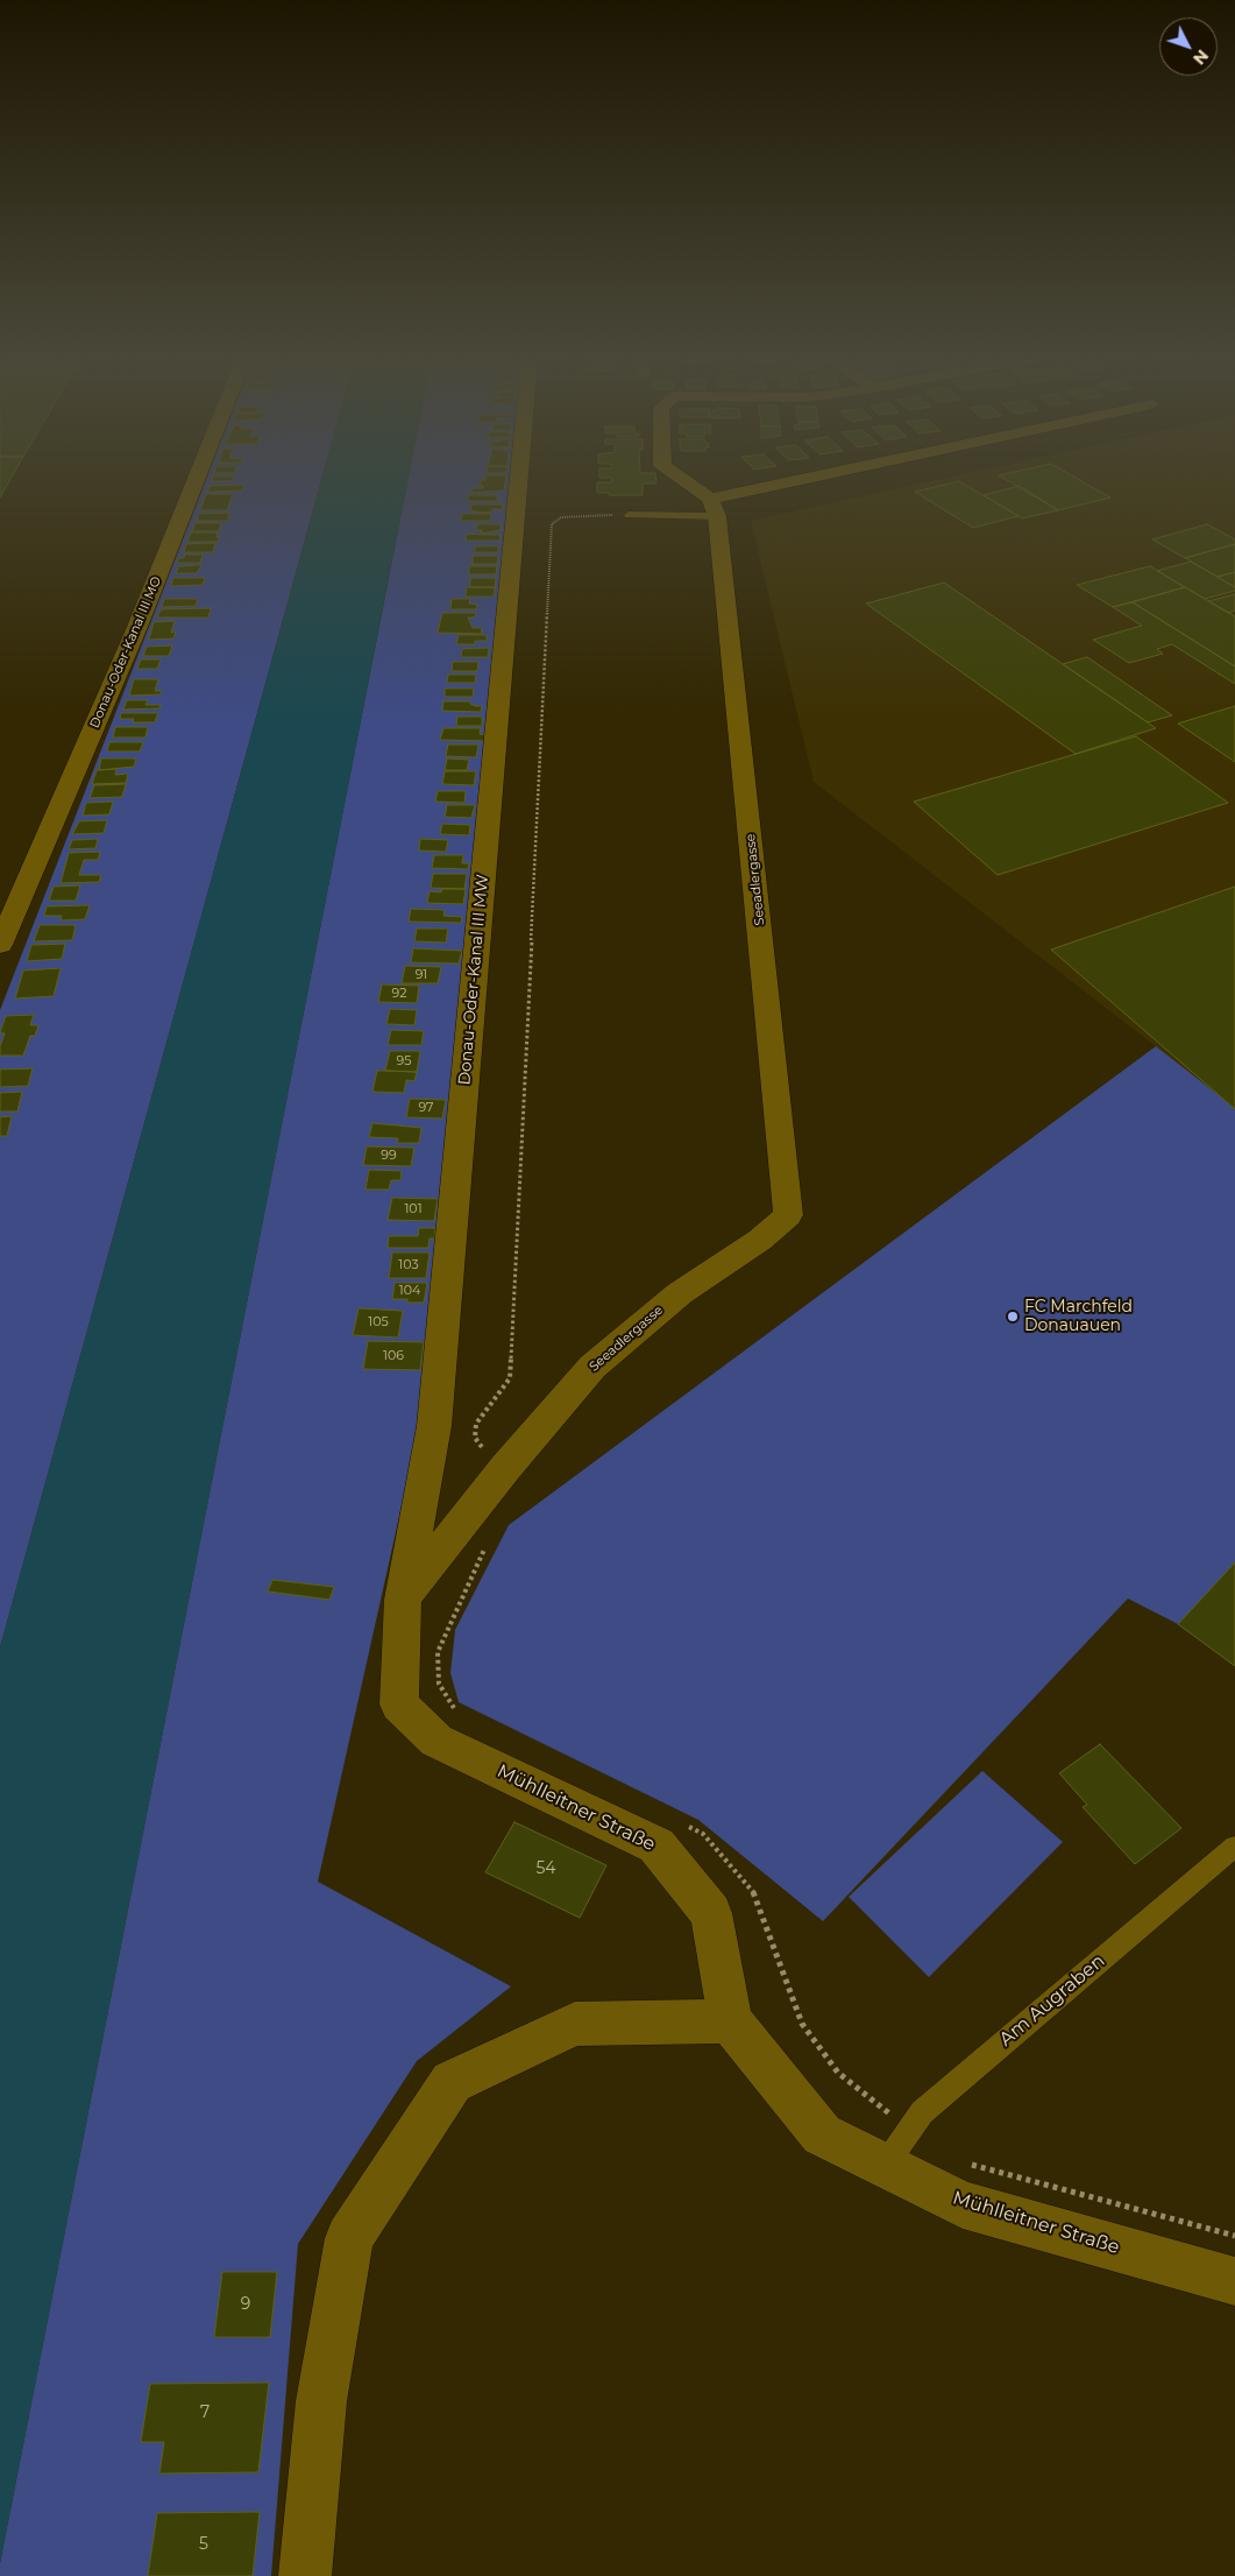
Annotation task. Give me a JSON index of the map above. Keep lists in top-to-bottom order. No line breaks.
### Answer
{"streets":{"street":["Donau-Oder-Kanal III MO","Seeadlergasse","Donau-Oder-Kanal III MW","Mühlleitner Straße"],"lane":["Am Augraben"]},"crossings":[["Seeadlergasse","Donau-Oder-Kanal III MW"],["Seeadlergasse","Mühlleitner Straße"],["Donau-Oder-Kanal III MW","Mühlleitner Straße"],["Mühlleitner Straße","Am Augraben"]],"places":["FC Marchfeld Donauauen"],"house_numbers":["91","92","95","97","99","101","103","104","105","106","54","9","7","5"],"north":"bottom right"}
